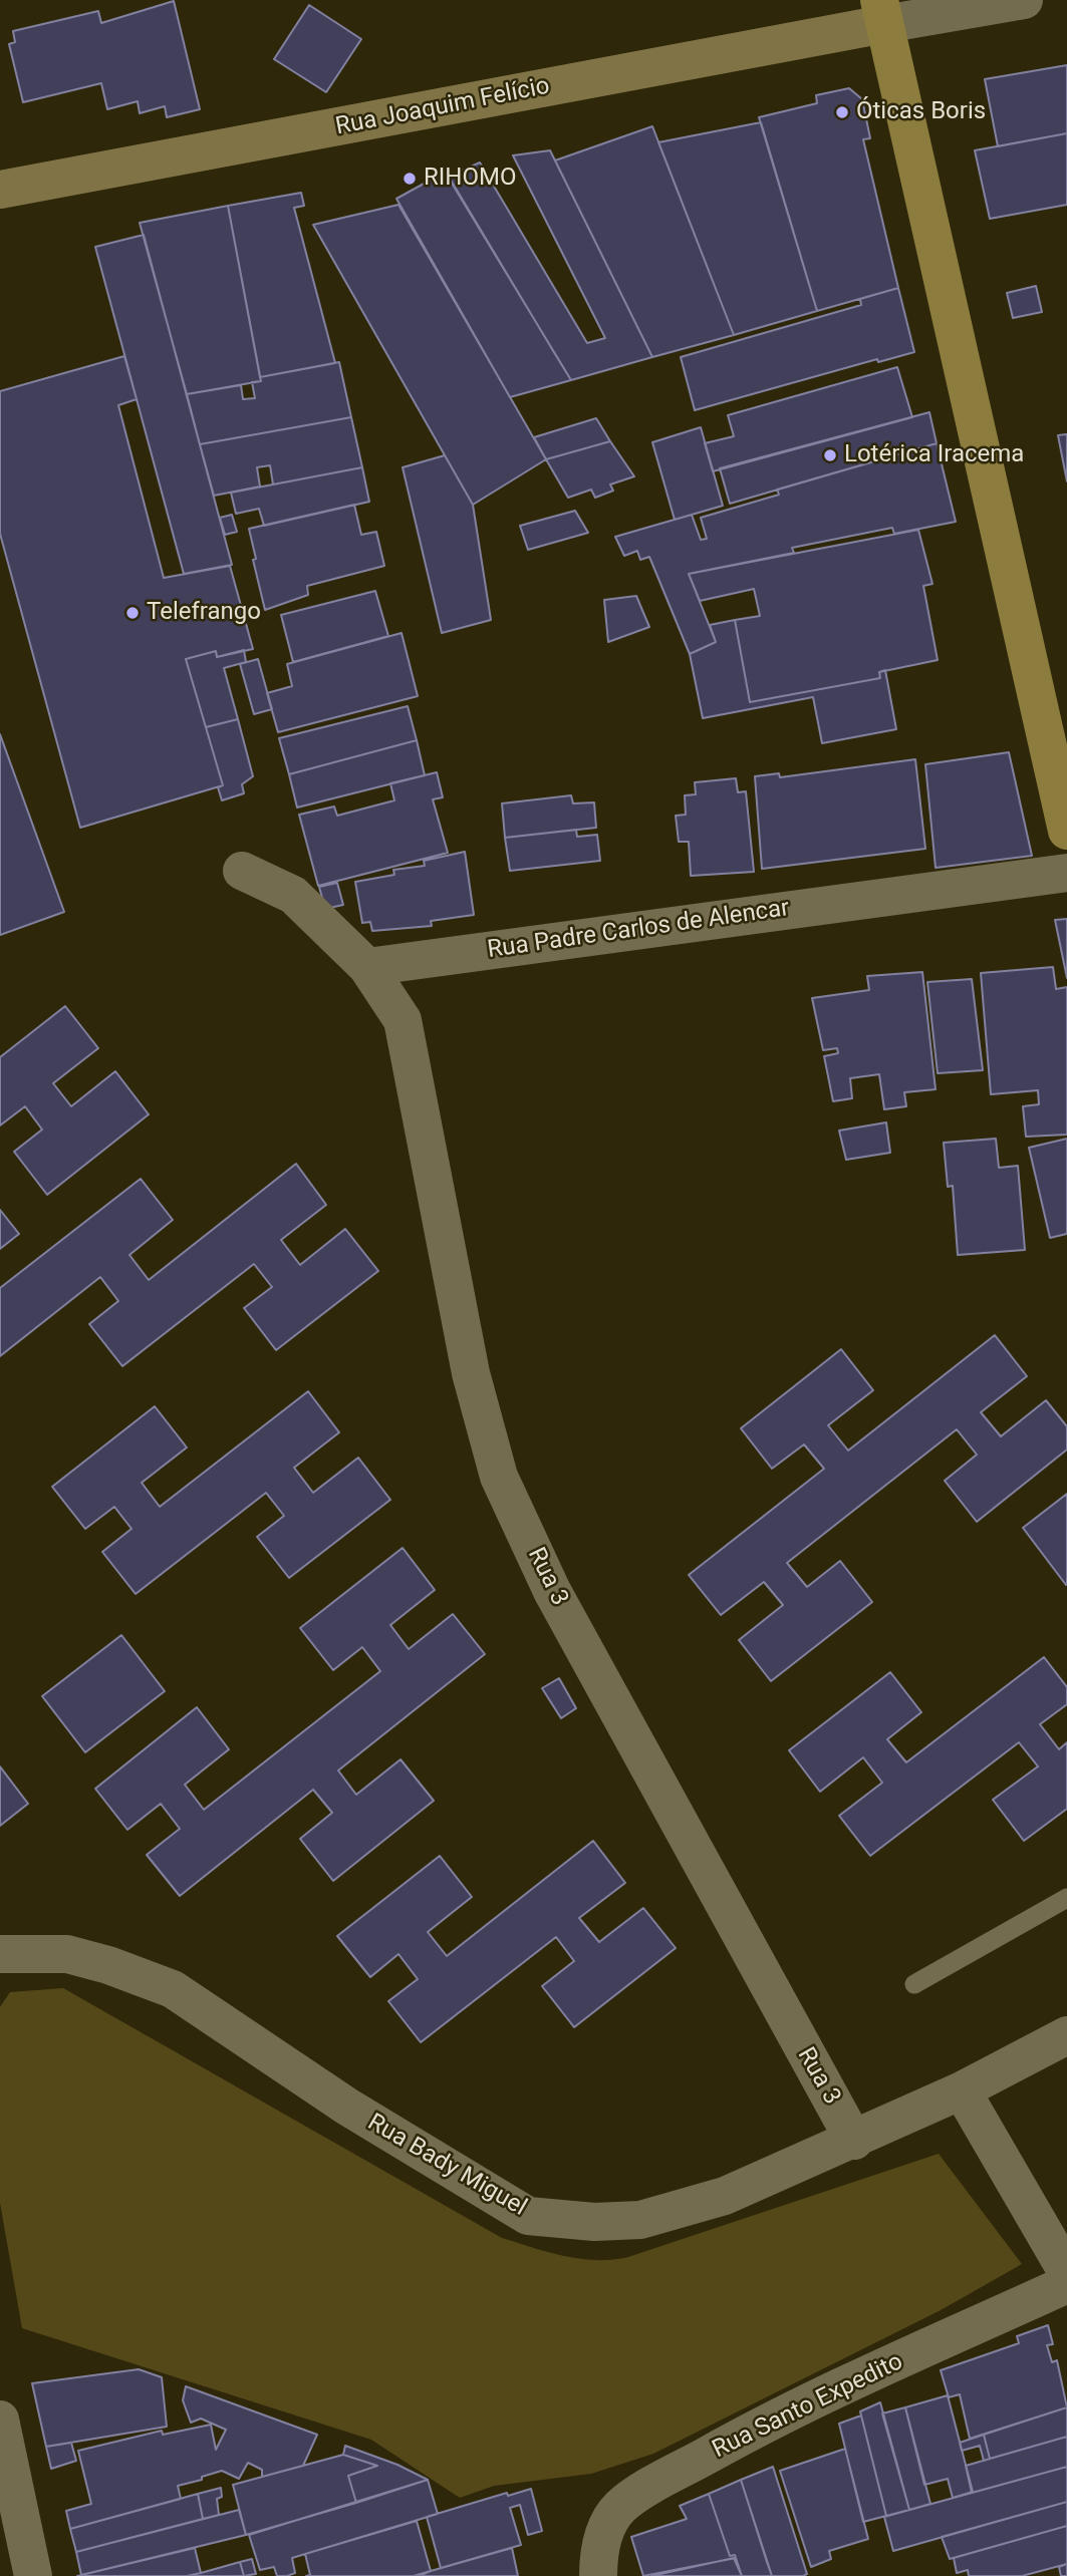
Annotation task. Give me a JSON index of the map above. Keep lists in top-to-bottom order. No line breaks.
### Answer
{"streets":{"main road":["Rua Joaquim Felício"],"street":["Rua Padre Carlos de Alencar","Rua 3","Rua Bady Miguel","Rua Santo Expedito"]},"crossings":[["Rua Padre Carlos de Alencar","Rua 3"],["Rua 3","Rua Bady Miguel"]],"places":["Óticas Boris","RIHOMO","Lotérica Iracema","Telefrango"]}
